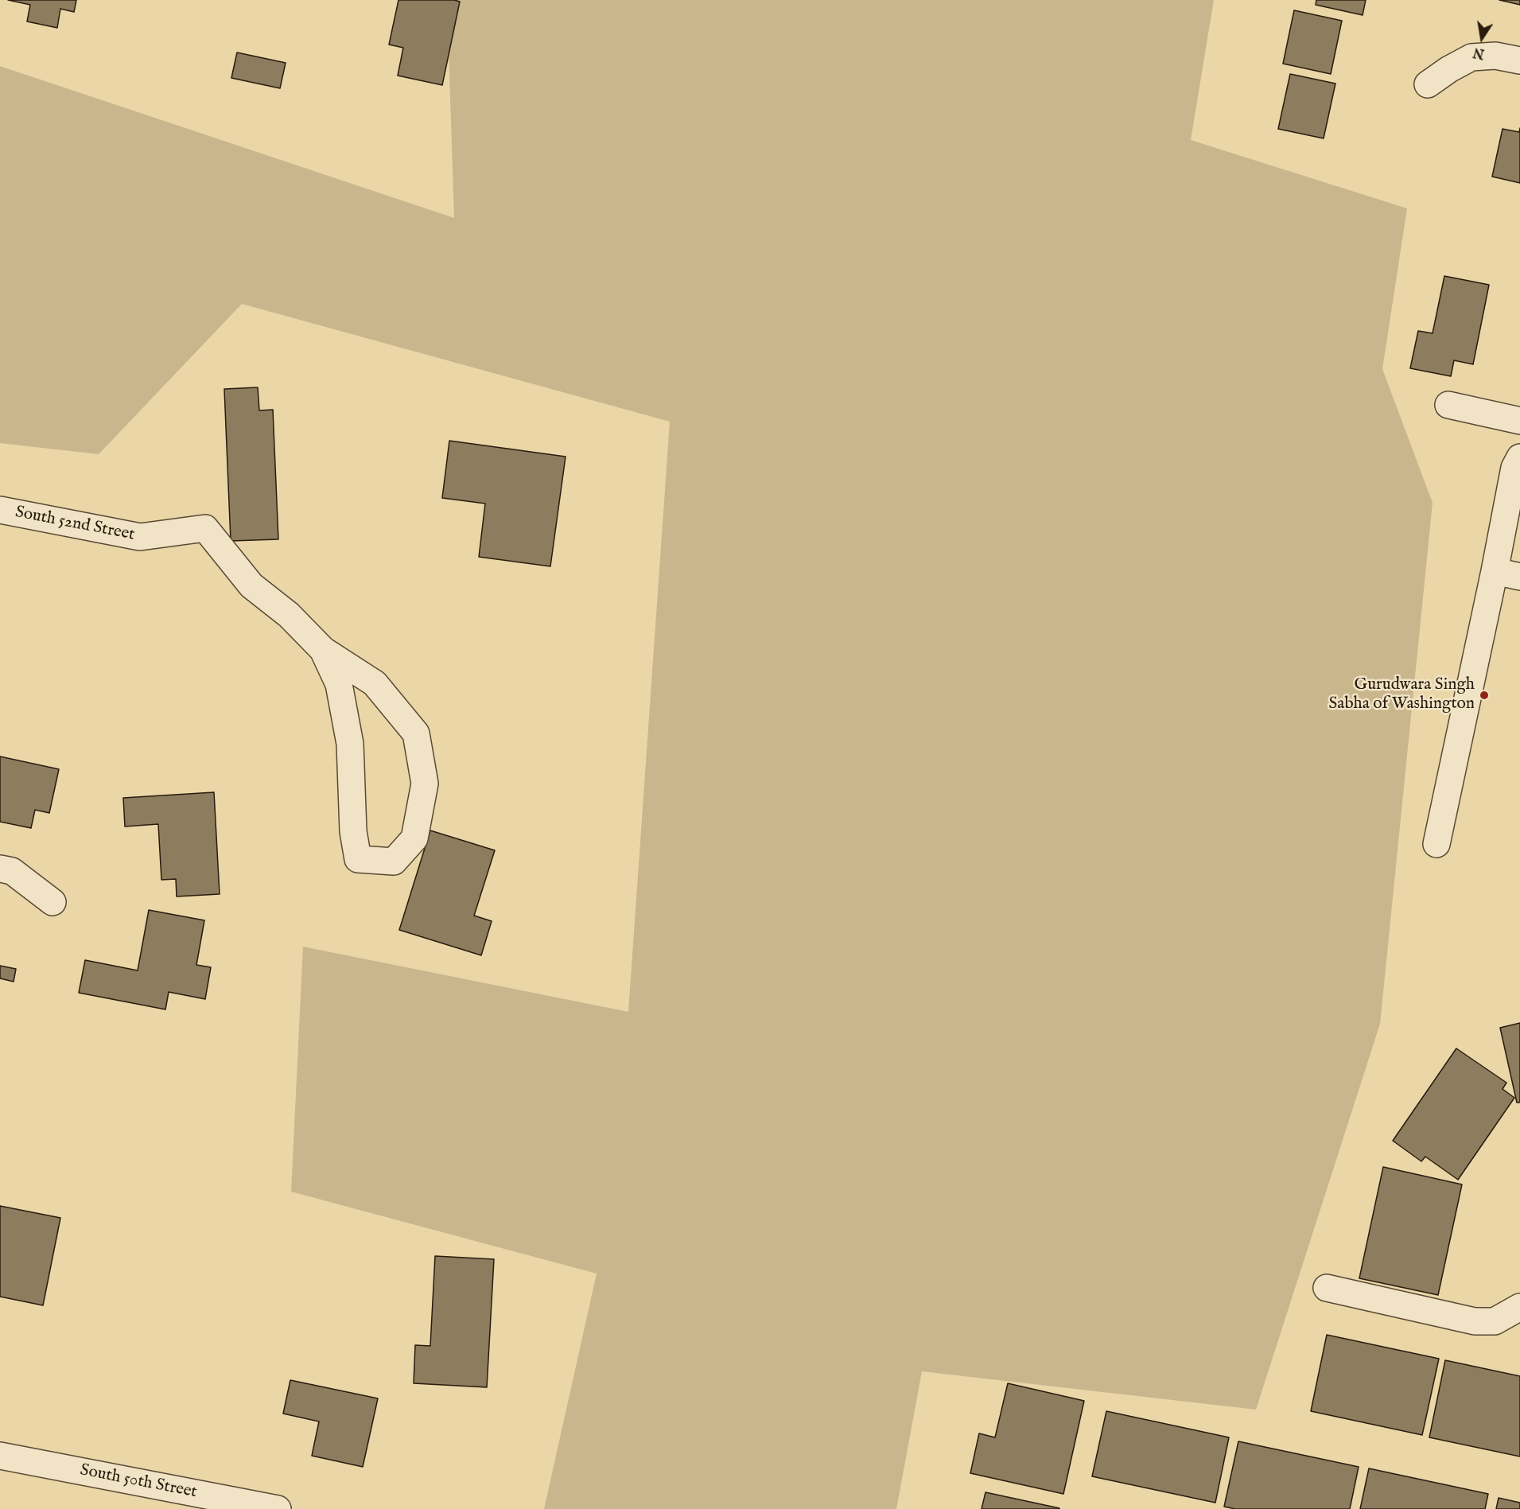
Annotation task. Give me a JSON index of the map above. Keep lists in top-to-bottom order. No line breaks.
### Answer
{"streets":{"street":["South 52nd Street","South 50th Street"]},"places":["Gurudwara Singh Sabha of Washington"],"north":"bottom"}
